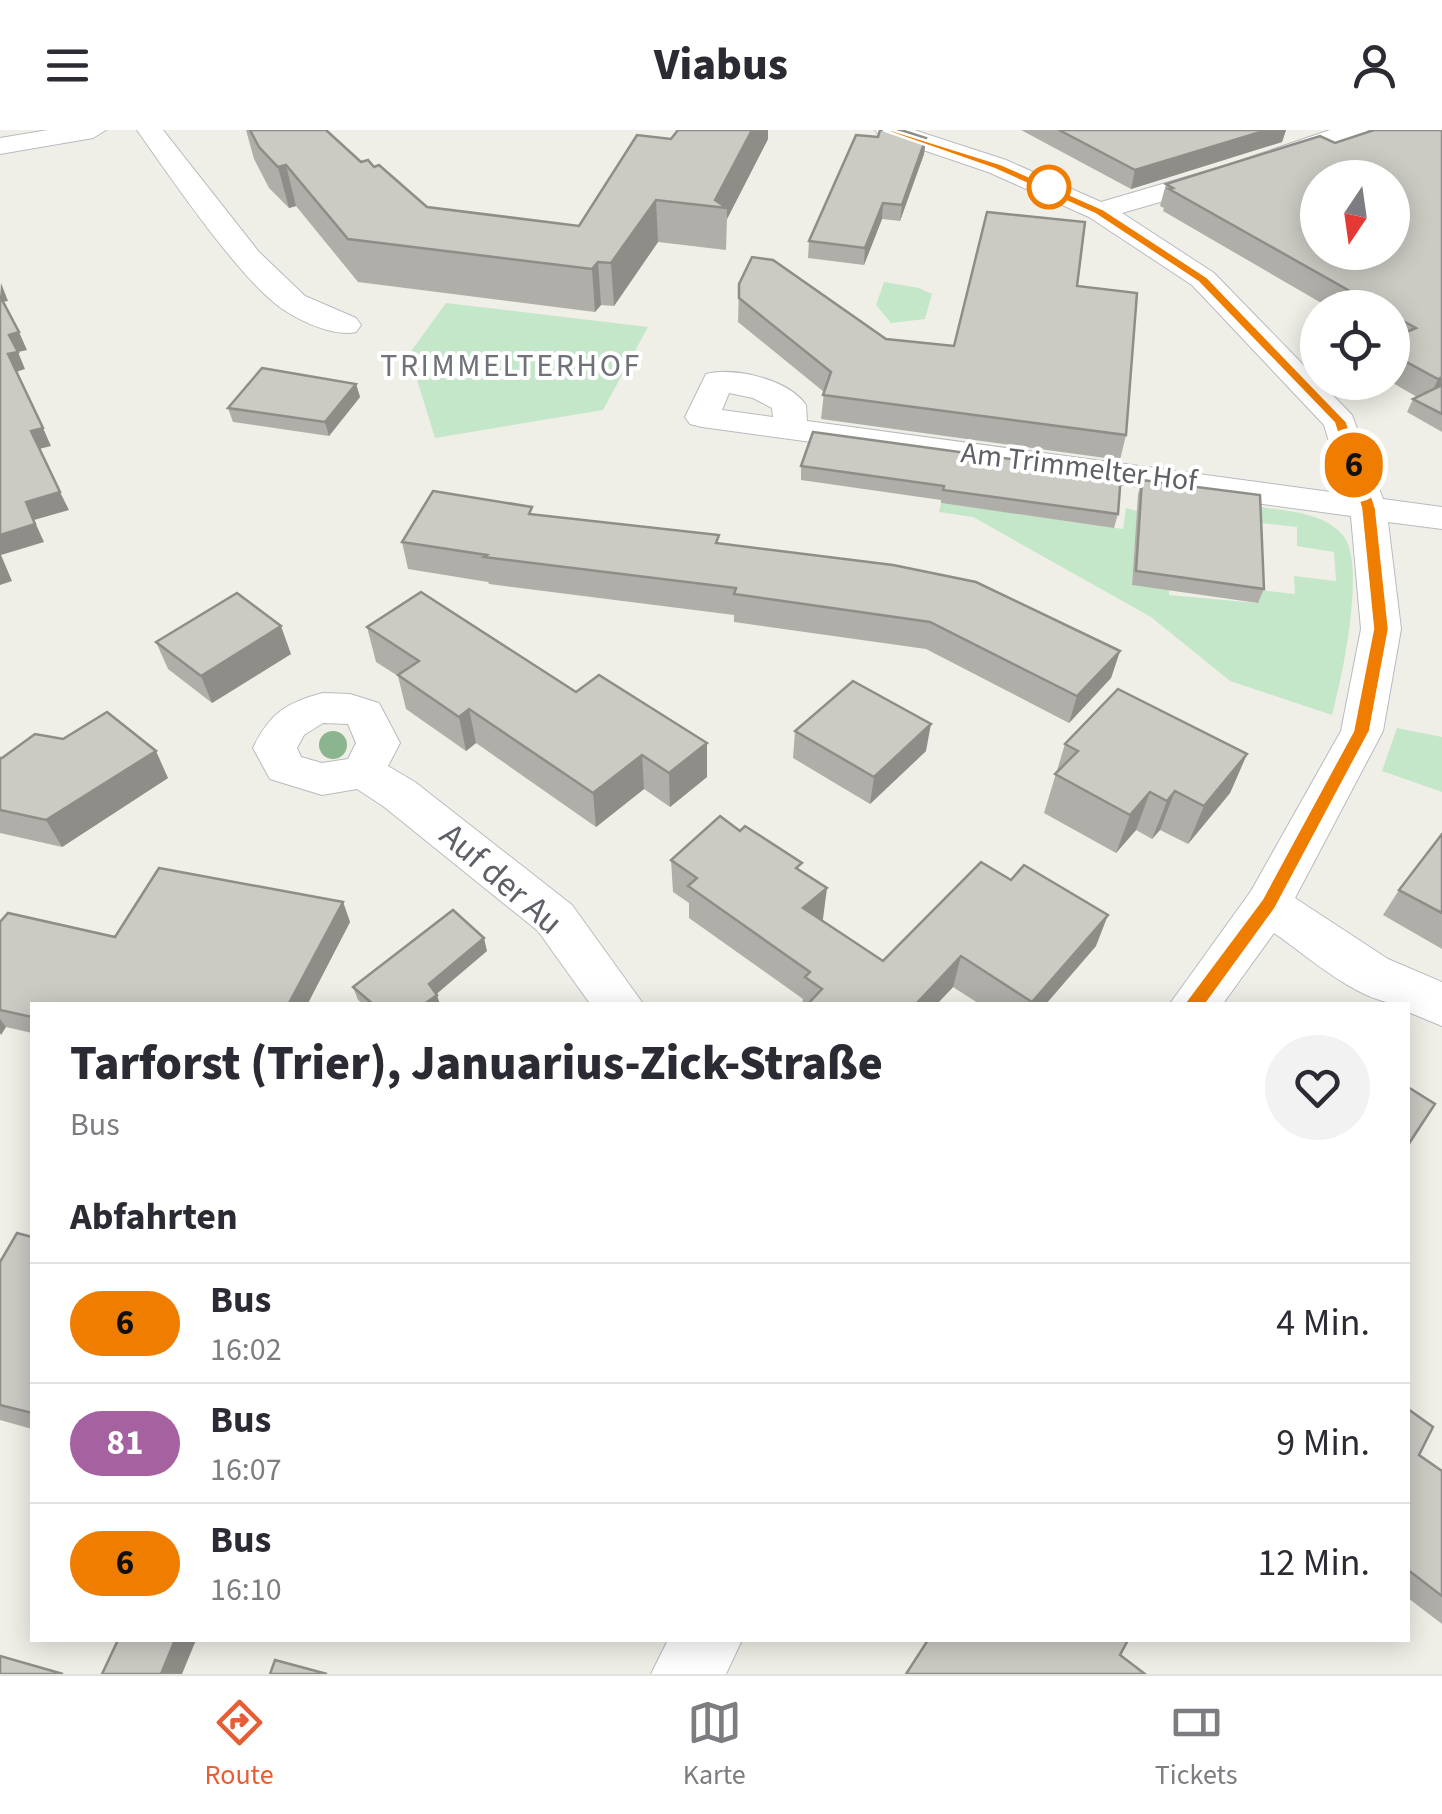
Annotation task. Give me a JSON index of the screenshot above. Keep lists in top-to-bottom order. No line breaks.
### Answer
{"streets":{"street":["Am Trimmelter Hof","Auf der Au"]},"districts":["TRIMMELTERHOF"],"lines":["bus line 6"],"north":"bottom","page":{"header":"Viabus","on_map":"6","heading":[["Tarforst (Trier), Januarius-Zick-Straße","Bus"],"Abfahrten"],"list":[{"mark":"6","name":"Bus","note":"16:02","value":"4 Min."},{"mark":"81","name":"Bus","note":"16:07","value":"9 Min."},{"mark":"6","name":"Bus","note":"16:10","value":"12 Min."}],"tabs":["Route","Karte","Tickets"]}}
